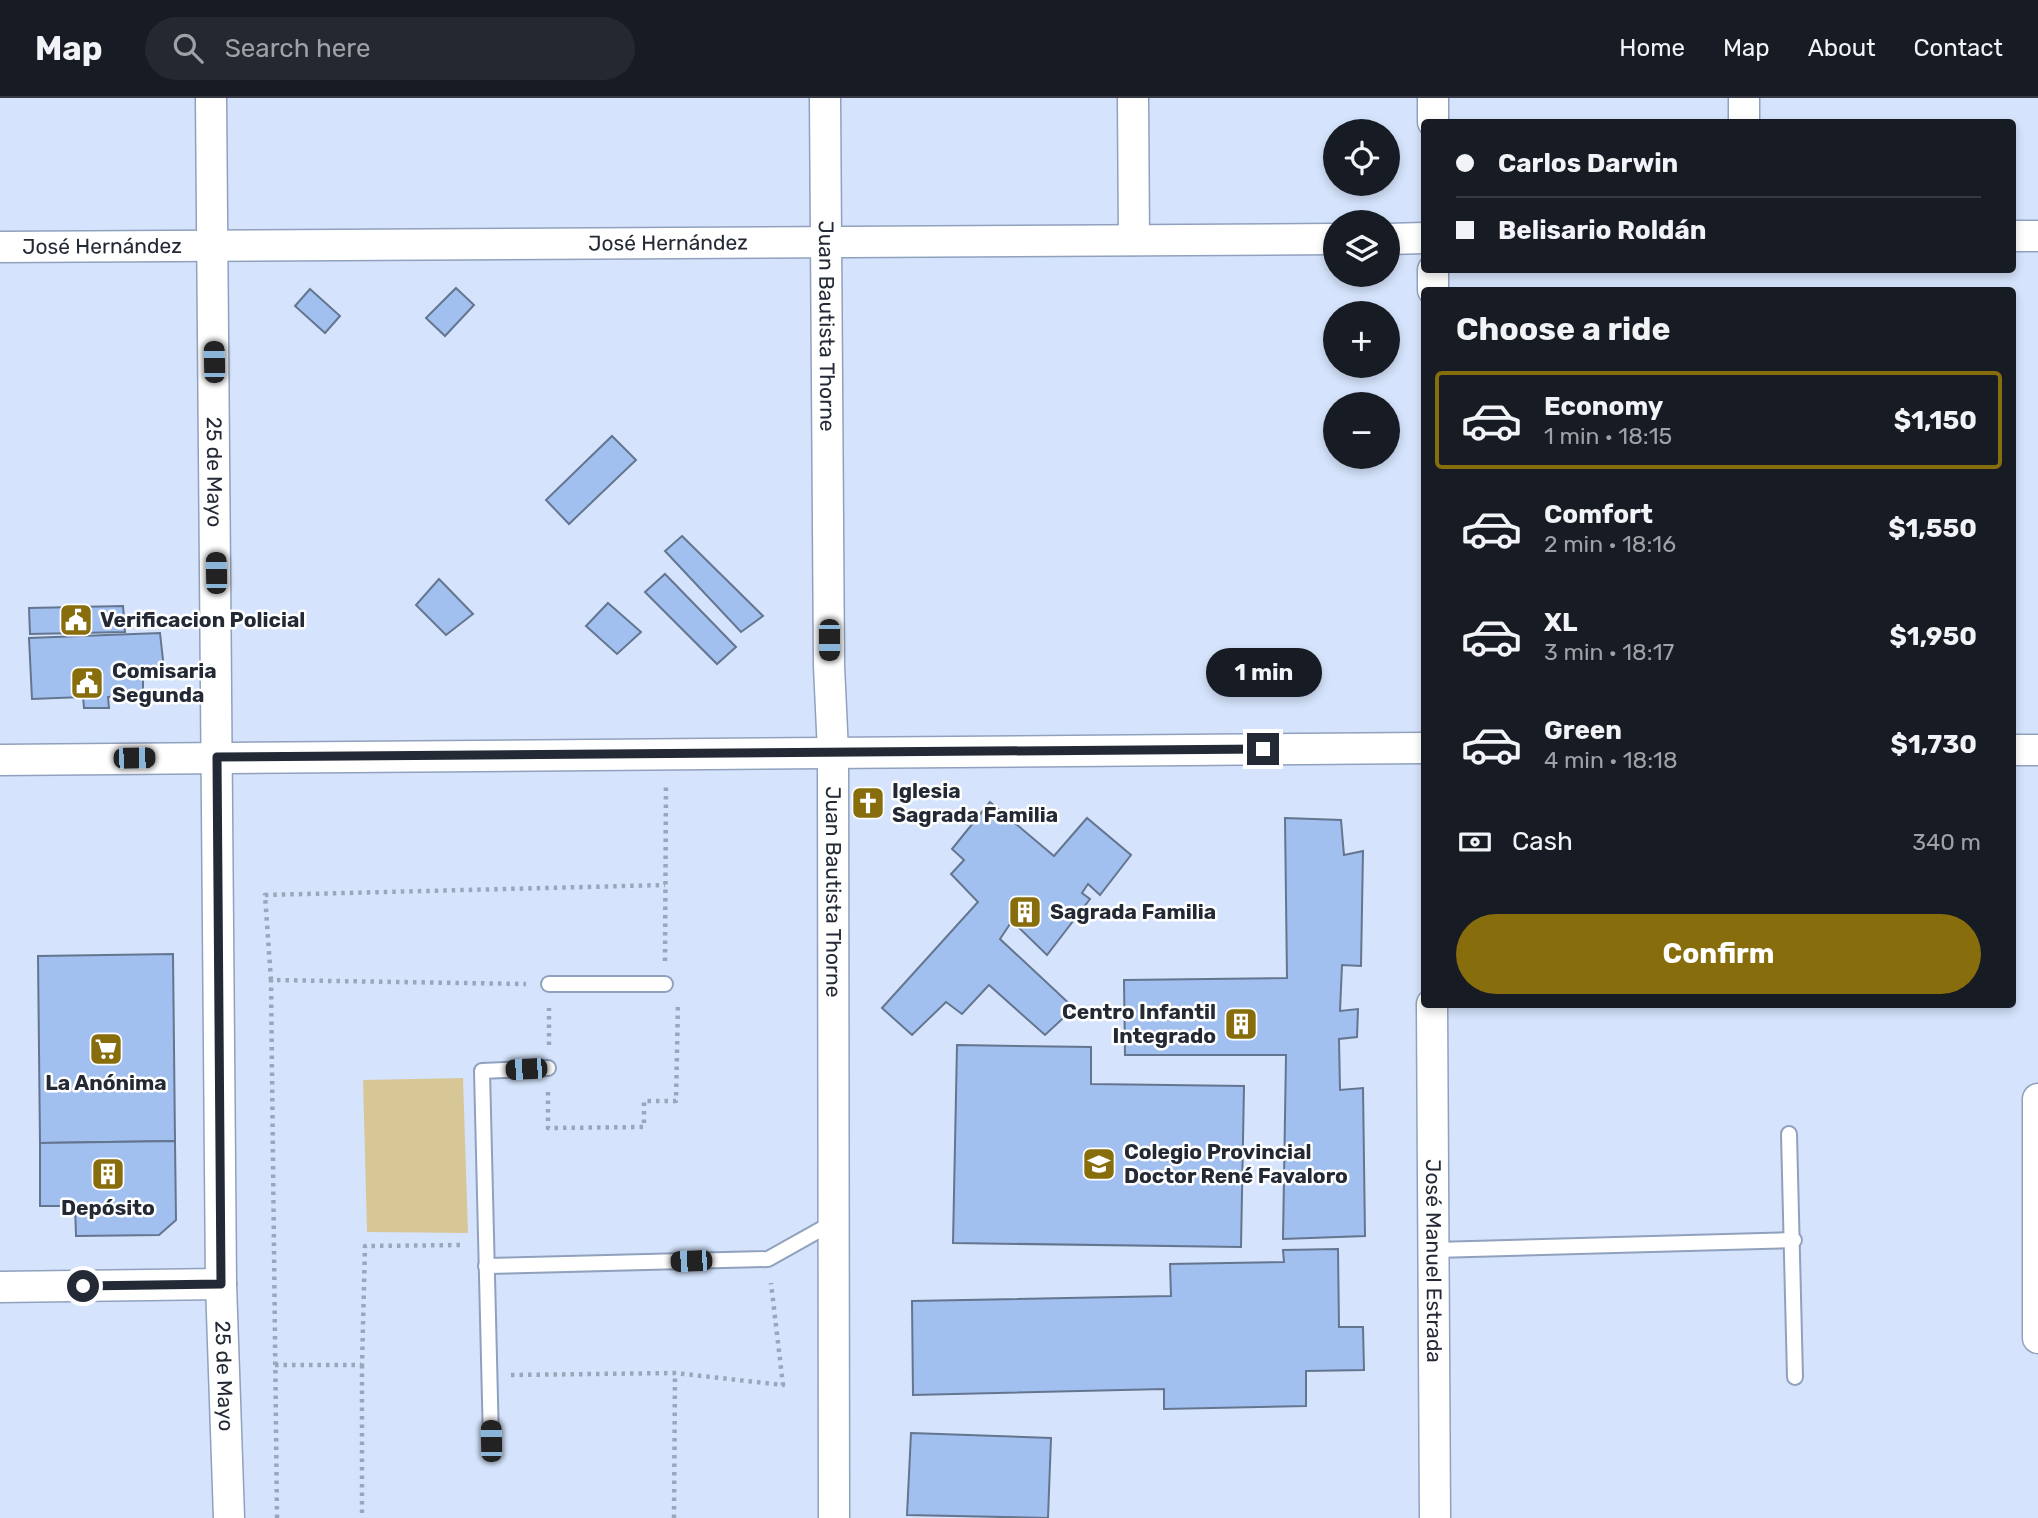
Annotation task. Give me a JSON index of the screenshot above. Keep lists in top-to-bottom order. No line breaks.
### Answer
{"streets":{"street":["José Hernández","Juan Bautista Thorne","25 de Mayo","José Manuel Estrada"]},"crossings":[["José Hernández","Juan Bautista Thorne"],["José Hernández","25 de Mayo"]],"places":{"public building":["Verificacion Policial","Comisaria Segunda"],"church":["Iglesia Sagrada Familia"],"building":["Sagrada Familia","Centro Infantil Integrado","Depósito"],"supermarket":["La Anónima"],"school or university":["Colegio Provincial Doctor René Favaloro"]},"page":{"header":"Map","search":"Search here","nav":["Home","Map","About","Contact"],"map_buttons":["+","−"],"banner":["Carlos Darwin","Belisario Roldán"],"heading":"Choose a ride","list":[{"name":"Economy","note":"1 min · 18:15","value":"$1,150"},{"name":"Comfort","note":"2 min · 18:16","value":"$1,550"},{"name":"XL","note":"3 min · 18:17","value":"$1,950"},{"name":"Green","note":"4 min · 18:18","value":"$1,730"}],"bubble":"1 min","pay":["Cash","340 m"],"buttons":"Confirm"}}
